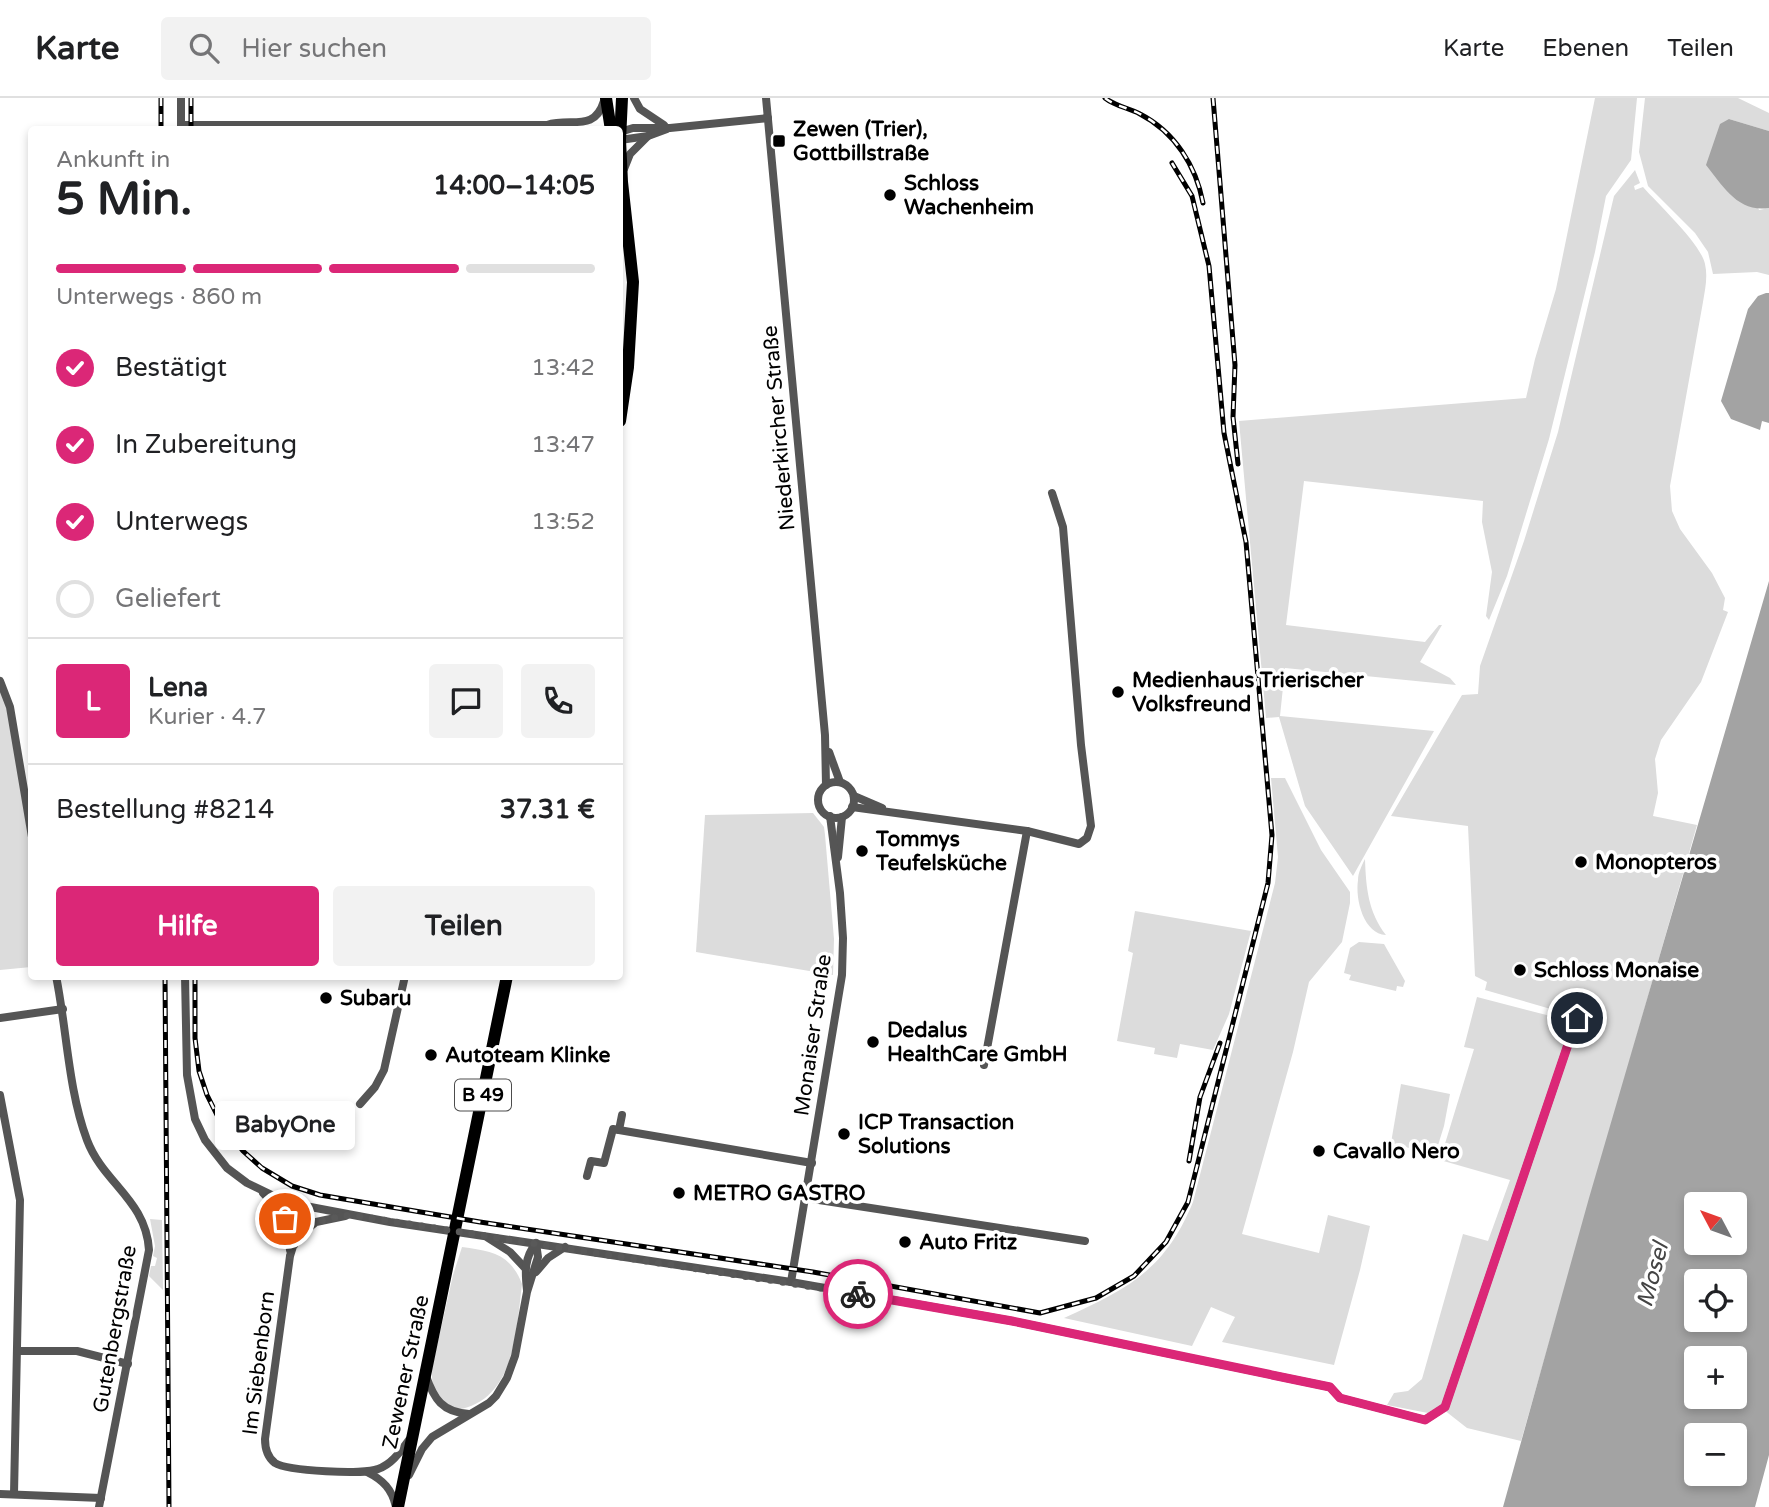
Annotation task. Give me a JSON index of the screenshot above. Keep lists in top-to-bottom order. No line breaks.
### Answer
{"streets":{"main road":["B 49","Zewener Straße"],"street":["Niederkircher Straße","Monaiser Straße","Gutenbergstraße","Im Siebenborn"]},"crossings":[["Niederkircher Straße","Monaiser Straße"]],"water":["Mosel"],"places":{"transit":["Zewen (Trier), Gottbillstraße"],"other":["Schloss Wachenheim","Medienhaus Trierischer Volksfreund","Tommys Teufelsküche","Monopteros","Schloss Monaise","Subaru","Dedalus HealthCare GmbH","Autoteam Klinke","ICP Transaction Solutions","Cavallo Nero","METRO GASTRO","BabyOne","Auto Fritz"]},"north":"top left","page":{"header":"Karte","search":"Hier suchen","nav":["Karte","Ebenen","Teilen"],"heading":["5 Min.","Ankunft in","14:00–14:05"],"panel":["Lena","Kurier · 4.7","Bestellung #8214","37.31 €"],"bar":"Unterwegs · 860 m","list":[["Bestätigt","13:42"],["In Zubereitung","13:47"],["Unterwegs","13:52"],"Geliefert"],"round":"L","buttons":["Hilfe","Teilen"],"bubble":"BabyOne","map_buttons":["+","−"]}}
